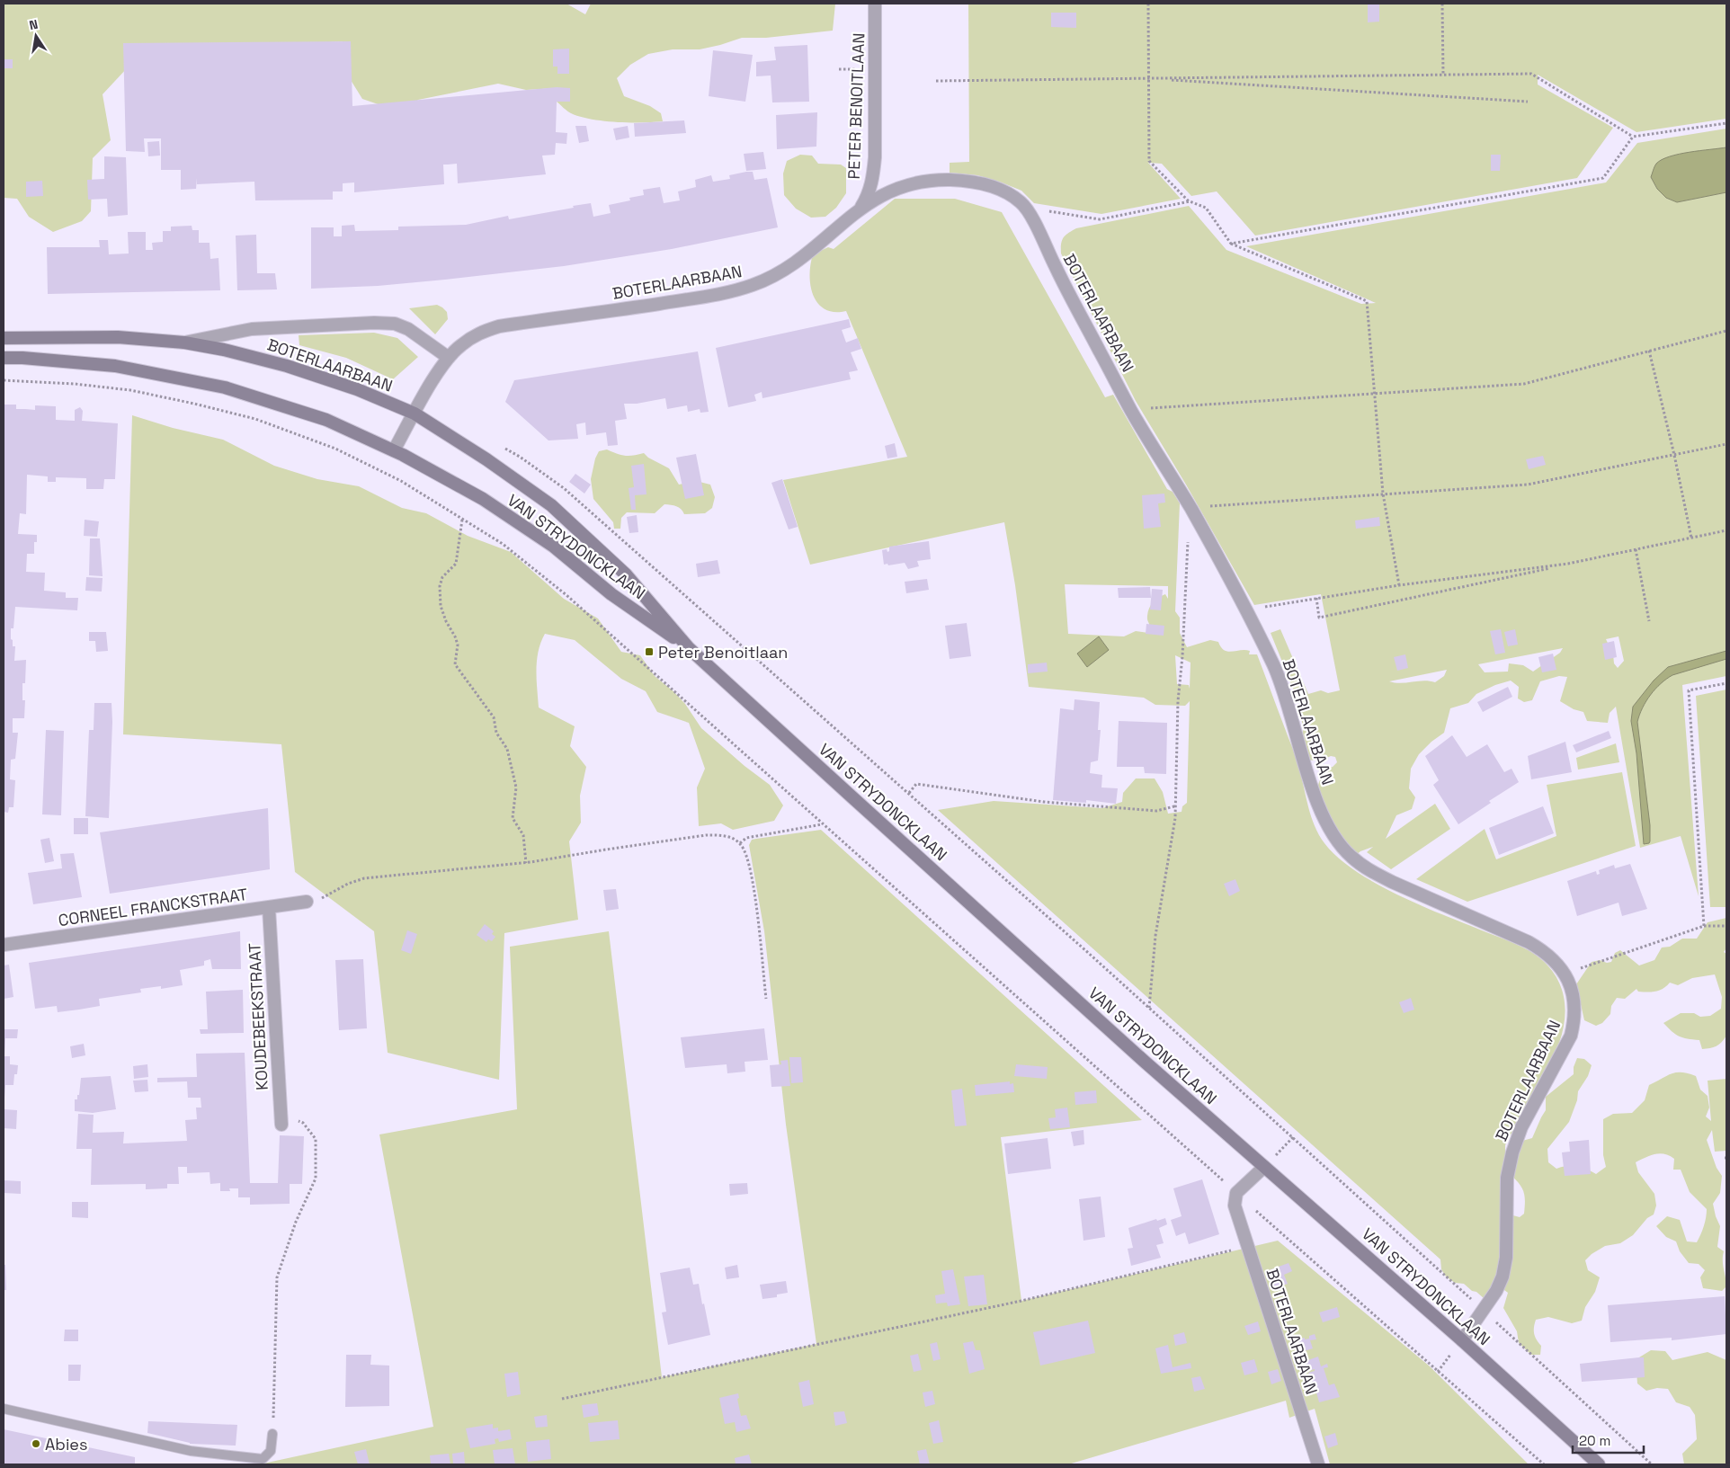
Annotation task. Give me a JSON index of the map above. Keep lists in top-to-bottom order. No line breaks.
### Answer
{"streets":{"main road":["BOTERLAARBAAN","VAN STRYDONCKLAAN"],"street":["PETER BENOITLAAN","CORNEEL FRANCKSTRAAT","KOUDEBEEKSTRAAT"]},"crossings":[["PETER BENOITLAAN","BOTERLAARBAAN"],["BOTERLAARBAAN","VAN STRYDONCKLAAN"],["CORNEEL FRANCKSTRAAT","KOUDEBEEKSTRAAT"]],"places":{"transit":["Peter Benoitlaan"],"other":["Abies"]},"scale_bar":"20 m","north":"top"}
